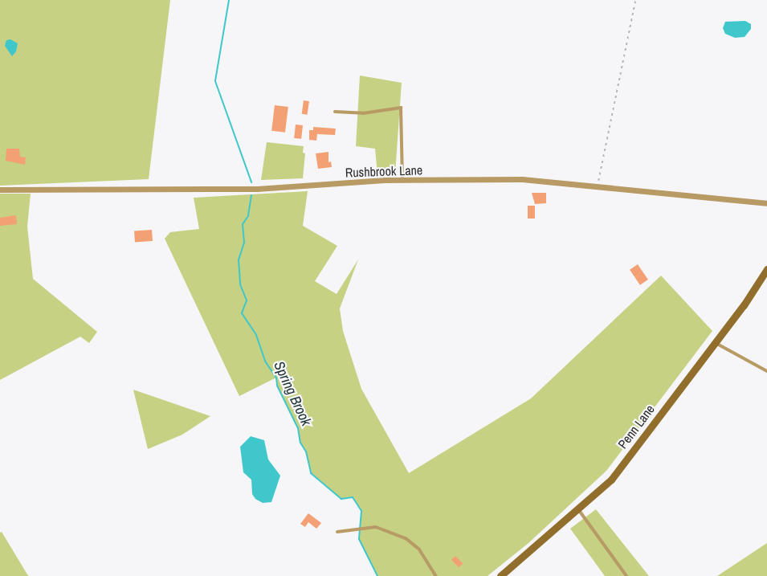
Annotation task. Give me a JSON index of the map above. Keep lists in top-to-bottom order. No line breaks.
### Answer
{"streets":{"street":["Rushbrook Lane","Penn Lane"]},"water":["Spring Brook"]}
